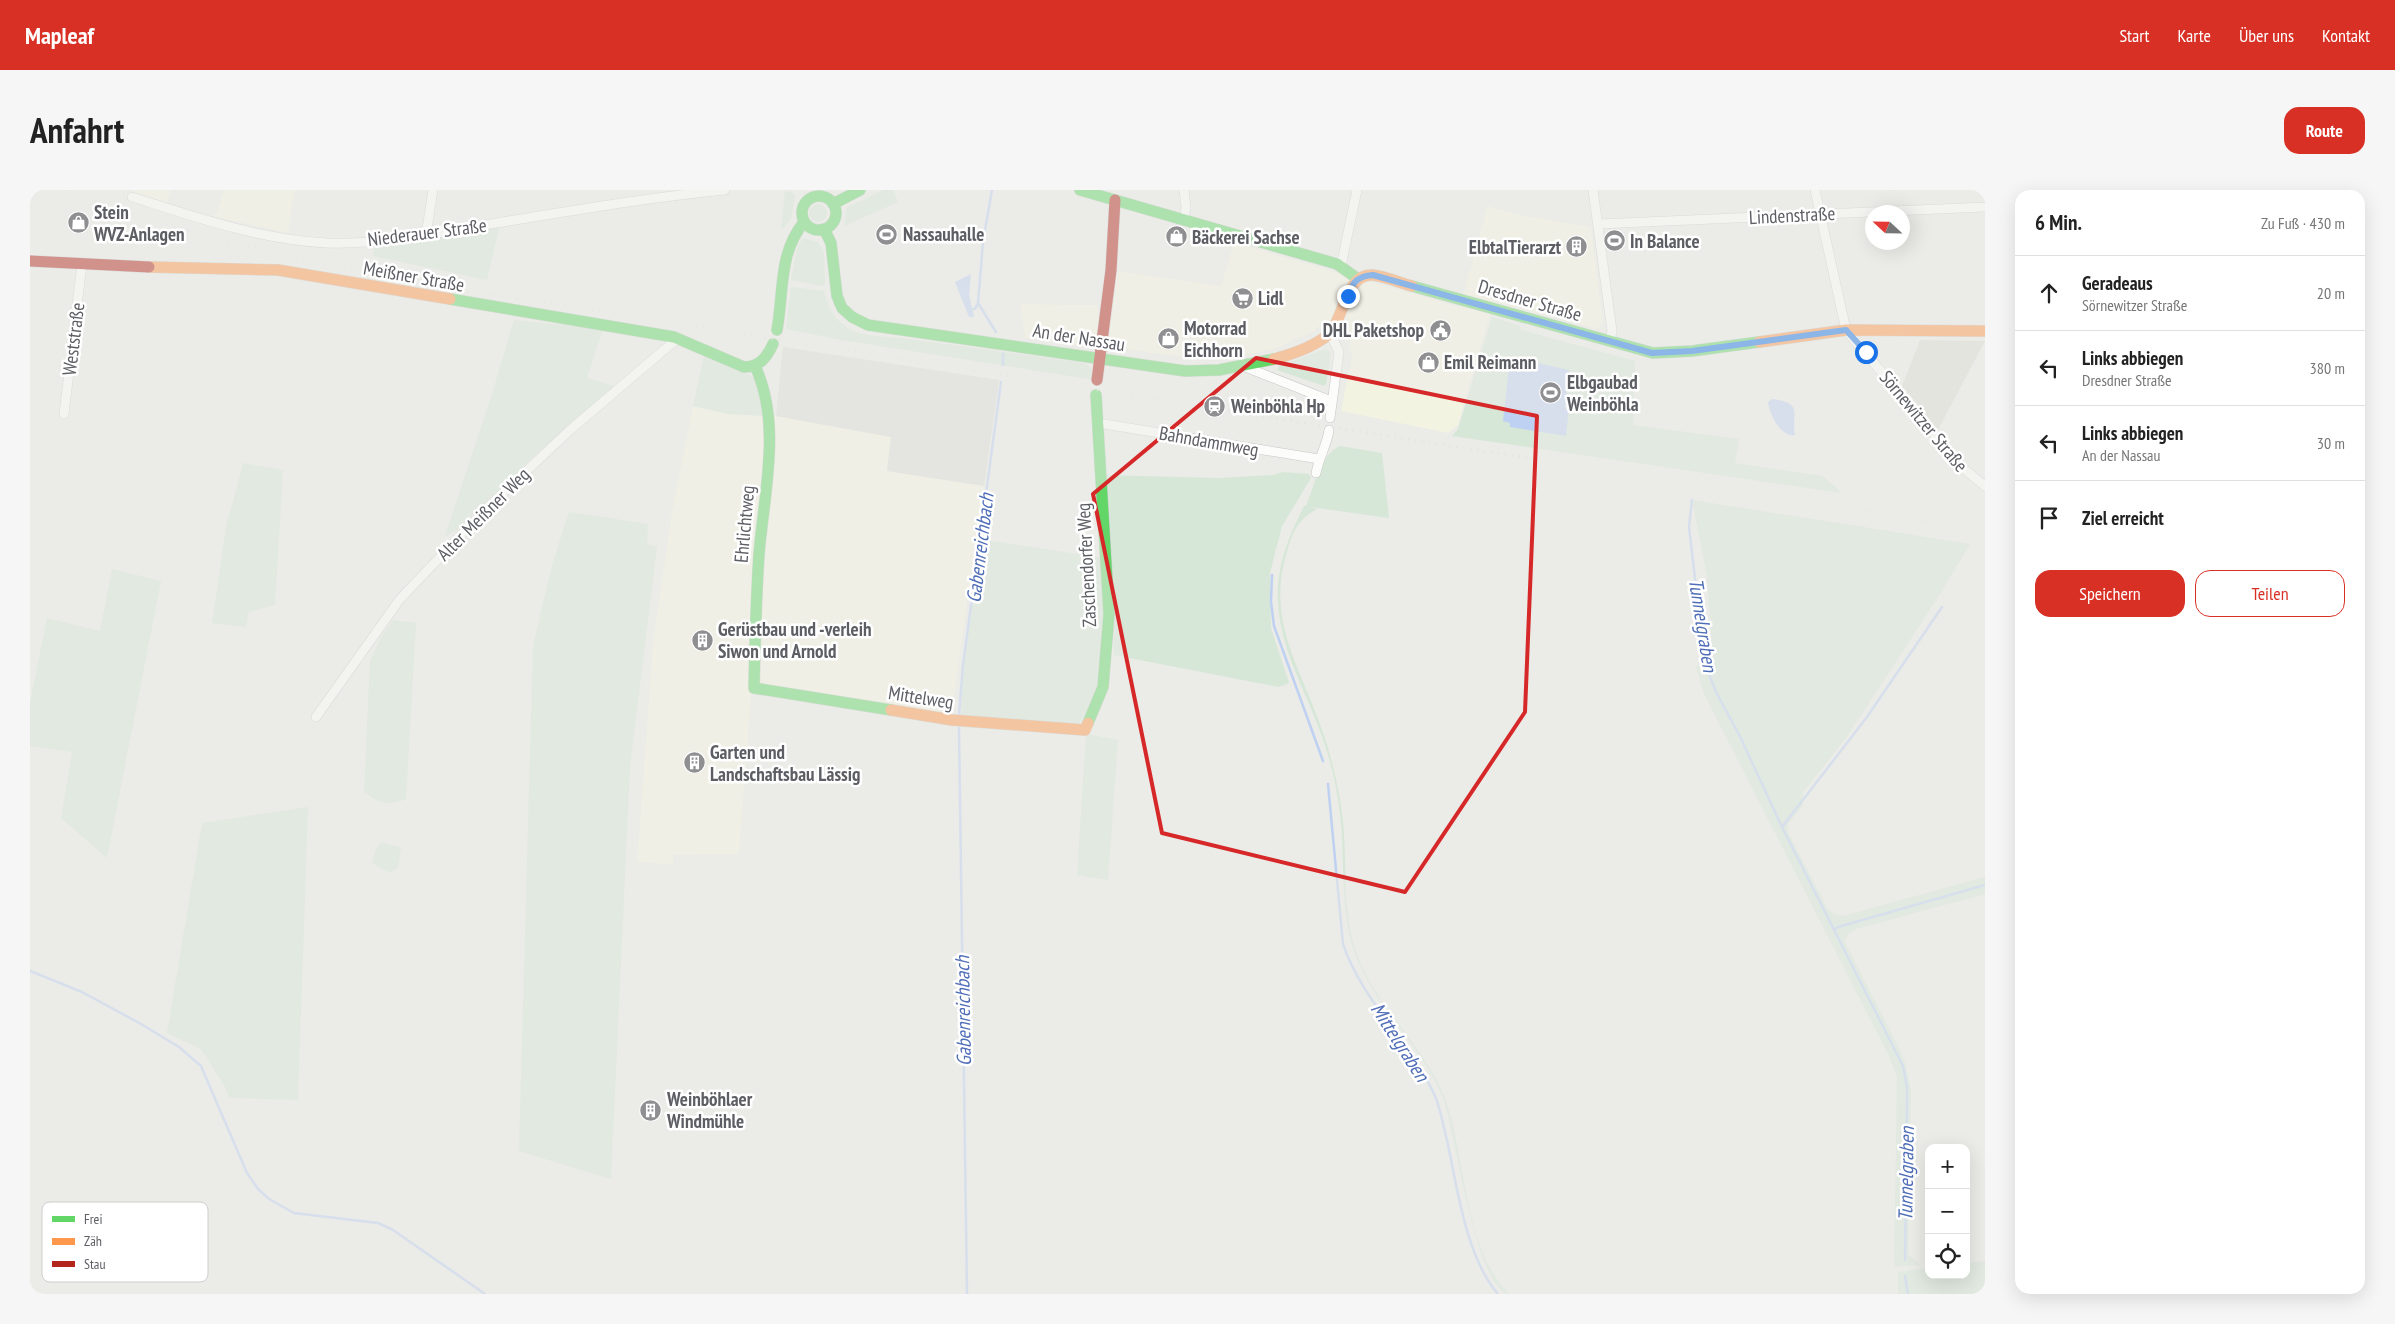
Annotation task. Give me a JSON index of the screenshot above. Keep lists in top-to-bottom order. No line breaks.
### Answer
{"streets":{"street":["Lindenstraße","Niederauer Straße","Meißner Straße","Dresdner Straße","An der Nassau","Weststraße","Sörnewitzer Straße","Bahndammweg","Alter Meißner Weg","Ehrlichtweg","Zaschendorfer Weg","Mittelweg"]},"crossings":[["Meißner Straße","Weststraße"],["Meißner Straße","Alter Meißner Weg"],["Meißner Straße","Ehrlichtweg"],["Dresdner Straße","An der Nassau"],["Dresdner Straße","Sörnewitzer Straße"],["Bahndammweg","Zaschendorfer Weg"],["Ehrlichtweg","Mittelweg"],["Zaschendorfer Weg","Mittelweg"]],"water":["Gabenreichbach","Tunnelgraben","Mittelgraben"],"places":{"shop":["Stein WVZ-Anlagen","Bäckerei Sachse","Motorrad Eichhorn","Emil Reimann"],"sports":["Nassauhalle","In Balance","Elbgaubad Weinböhla"],"building":["ElbtalTierarzt","Gerüstbau und -verleih Siwon und Arnold","Garten und Landschaftsbau Lässig","Weinböhlaer Windmühle"],"supermarket":["Lidl"],"public building":["DHL Paketshop"],"station":["Weinböhla Hp"]},"legend":["Frei","Zäh","Stau"],"north":"left","page":{"header":"Mapleaf","nav":["Start","Karte","Über uns","Kontakt"],"title":"Anfahrt","buttons":["Route",["Speichern","Teilen"]],"heading":["6 Min.","Zu Fuß · 430 m"],"list":[["Geradeaus","Sörnewitzer Straße","20 m"],["Links abbiegen","Dresdner Straße","380 m"],["Links abbiegen","An der Nassau","30 m"],"Ziel erreicht"],"map_buttons":["+","−"]}}
